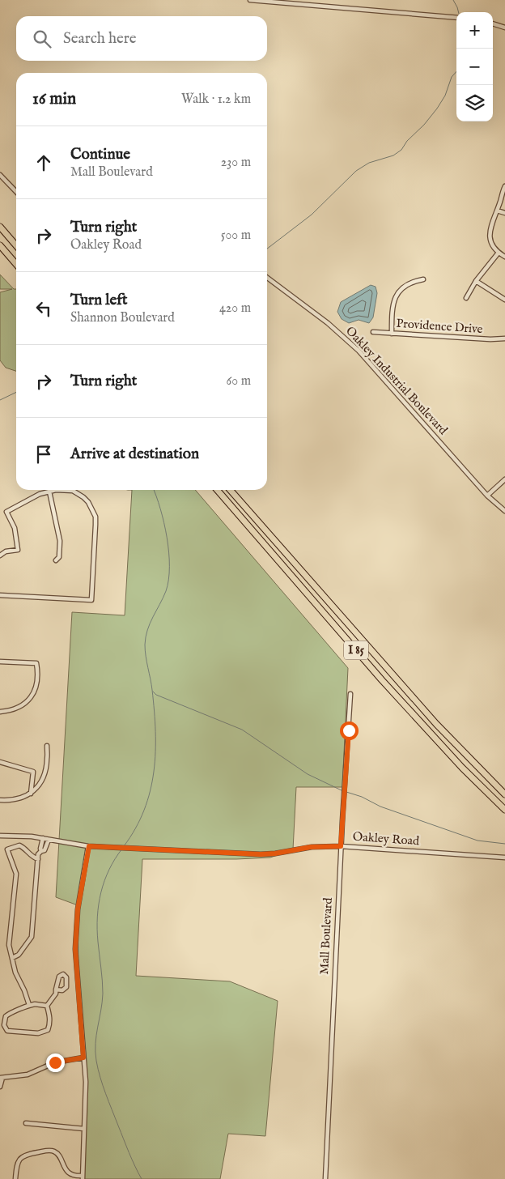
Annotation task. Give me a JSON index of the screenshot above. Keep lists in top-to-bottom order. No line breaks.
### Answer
{"streets":{"highway":["I 85"],"street":["Providence Drive","Oakley Industrial Boulevard","Oakley Road","Mall Boulevard"]},"crossings":[["Oakley Road","Mall Boulevard"]],"page":{"map_buttons":["+","−"],"search":"Search here","heading":["16 min","Walk · 1.2 km"],"list":[["Continue","Mall Boulevard","230 m"],["Turn right","Oakley Road","500 m"],["Turn left","Shannon Boulevard","420 m"],["Turn right","60 m"],"Arrive at destination"]}}
